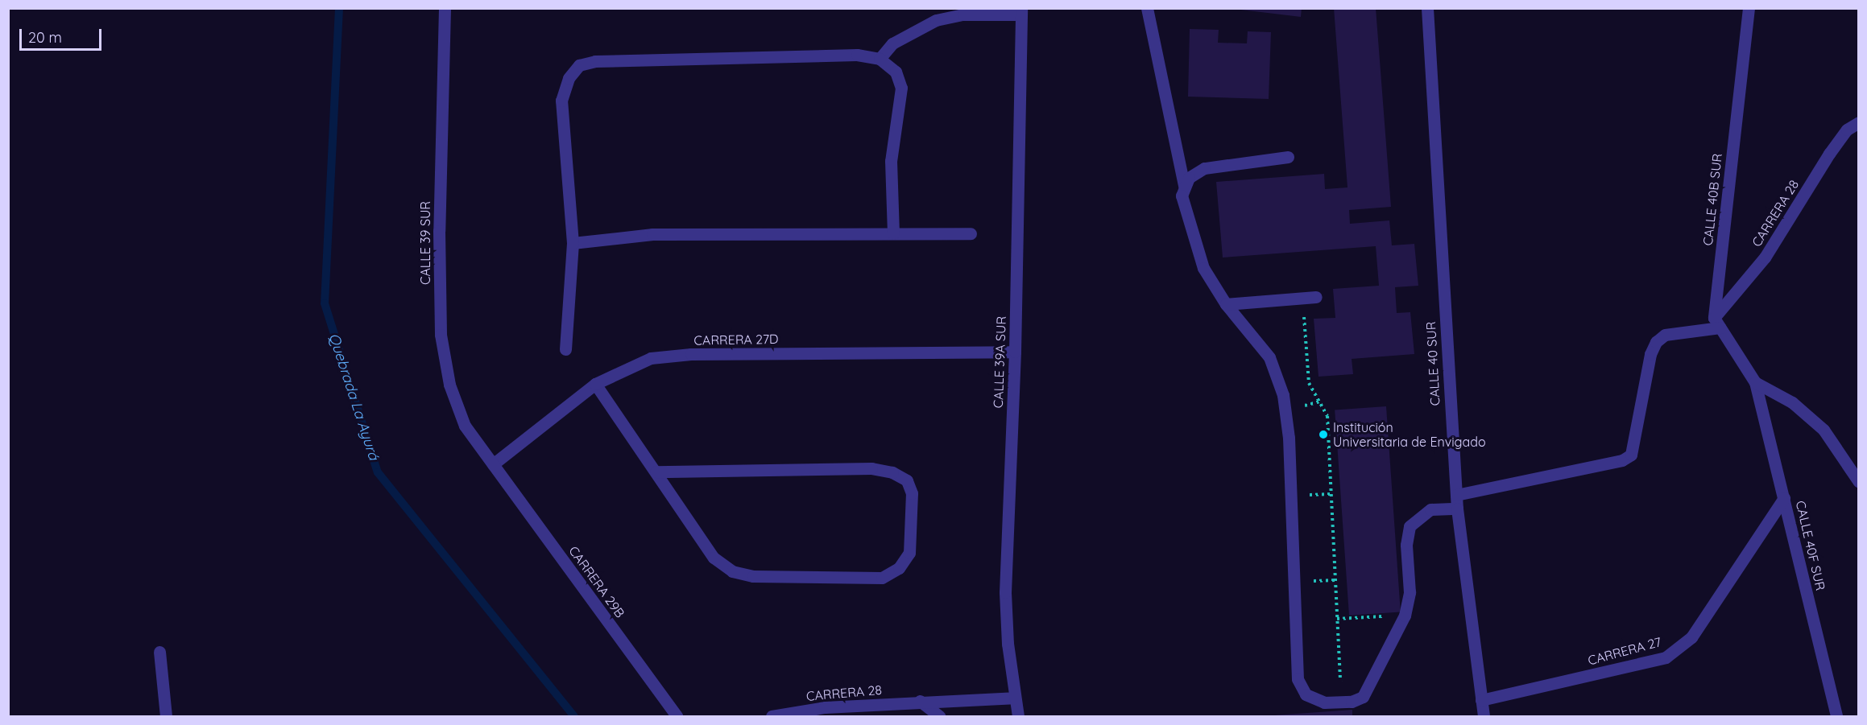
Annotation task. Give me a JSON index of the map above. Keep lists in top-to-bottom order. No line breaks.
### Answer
{"streets":{"street":["CALLE 40B SUR","CARRERA 28","CALLE 39 SUR","CARRERA 27D","CALLE 39A SUR","CALLE 40 SUR","CALLE 40F SUR","CARRERA 29B","CARRERA 27"]},"crossings":[["CALLE 40B SUR","CARRERA 28"],["CARRERA 28","CALLE 39A SUR"],["CALLE 39 SUR","CARRERA 27D"],["CALLE 39 SUR","CARRERA 29B"],["CARRERA 27D","CALLE 39A SUR"],["CARRERA 27D","CARRERA 29B"],["CALLE 40 SUR","CARRERA 27"],["CALLE 40F SUR","CARRERA 27"]],"water":["Quebrada La Ayurá"],"places":["Institución Universitaria de Envigado"],"scale_bar":"20 m"}
